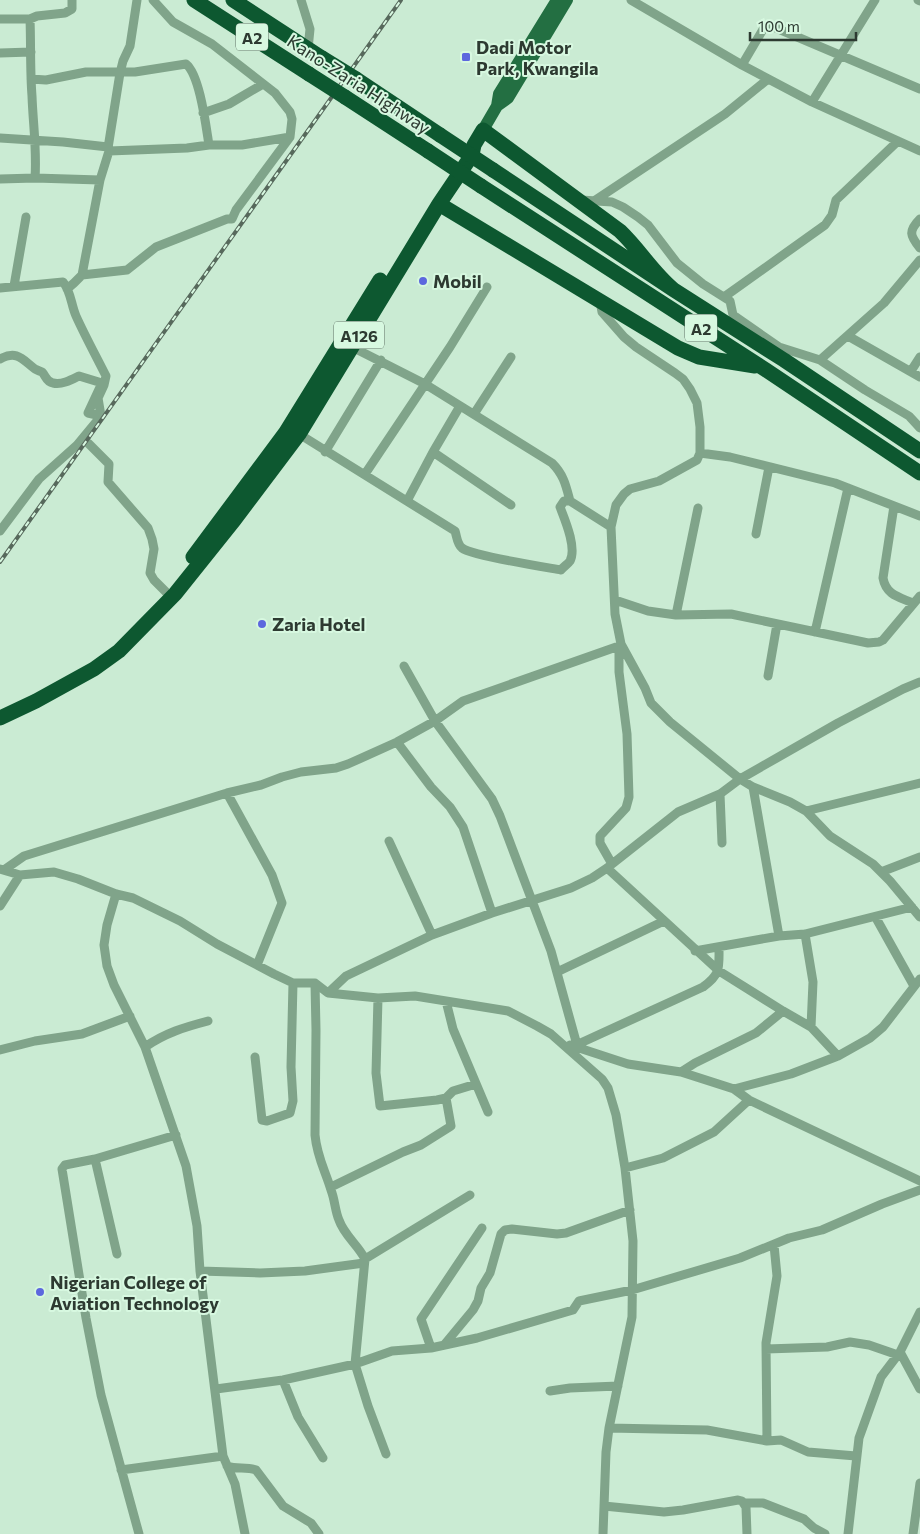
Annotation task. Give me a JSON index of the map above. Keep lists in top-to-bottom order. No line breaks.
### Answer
{"streets":{"highway":["A2","Kano-Zaria Highway","A126"]},"crossings":[["A2","Kano-Zaria Highway"]],"places":{"transit":["Dadi Motor Park, Kwangila"],"other":["Mobil","Zaria Hotel","Nigerian College of Aviation Technology"]},"scale_bar":"100 m"}
